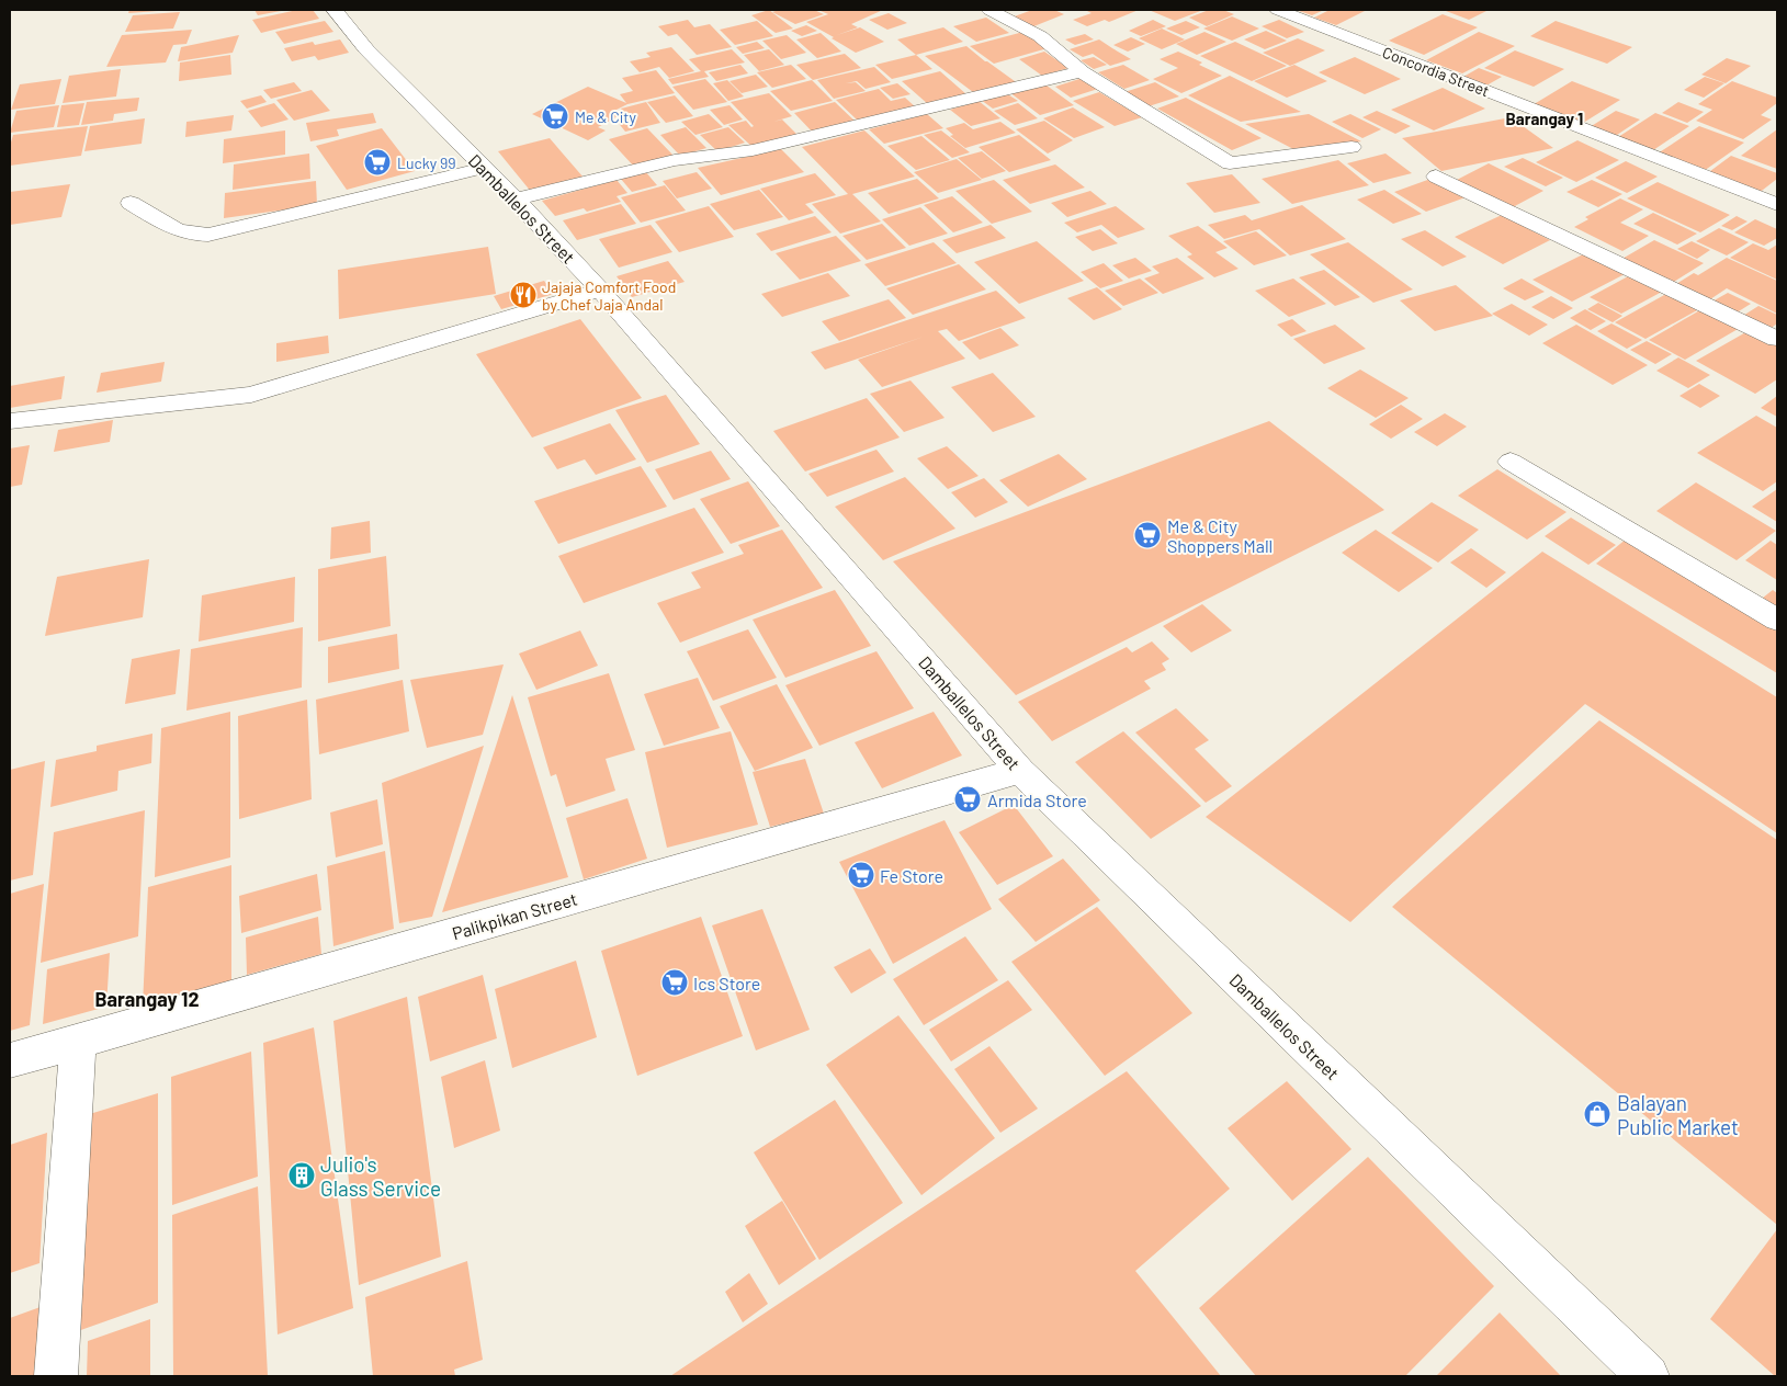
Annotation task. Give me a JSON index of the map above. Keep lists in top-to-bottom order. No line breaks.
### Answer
{"streets":{"street":["Concordia Street","Damballelos Street","Palikpikan Street"]},"crossings":[["Damballelos Street","Palikpikan Street"]],"districts":["Barangay 1","Barangay 12"],"places":{"supermarket":["Me & City","Lucky 99","Me & City Shoppers Mall","Armida Store","Fe Store","Ics Store"],"restaurant":["Jajaja Comfort Food by Chef Jaja Andal"],"shop":["Balayan Public Market"],"building":["Julio's Glass Service"]}}
